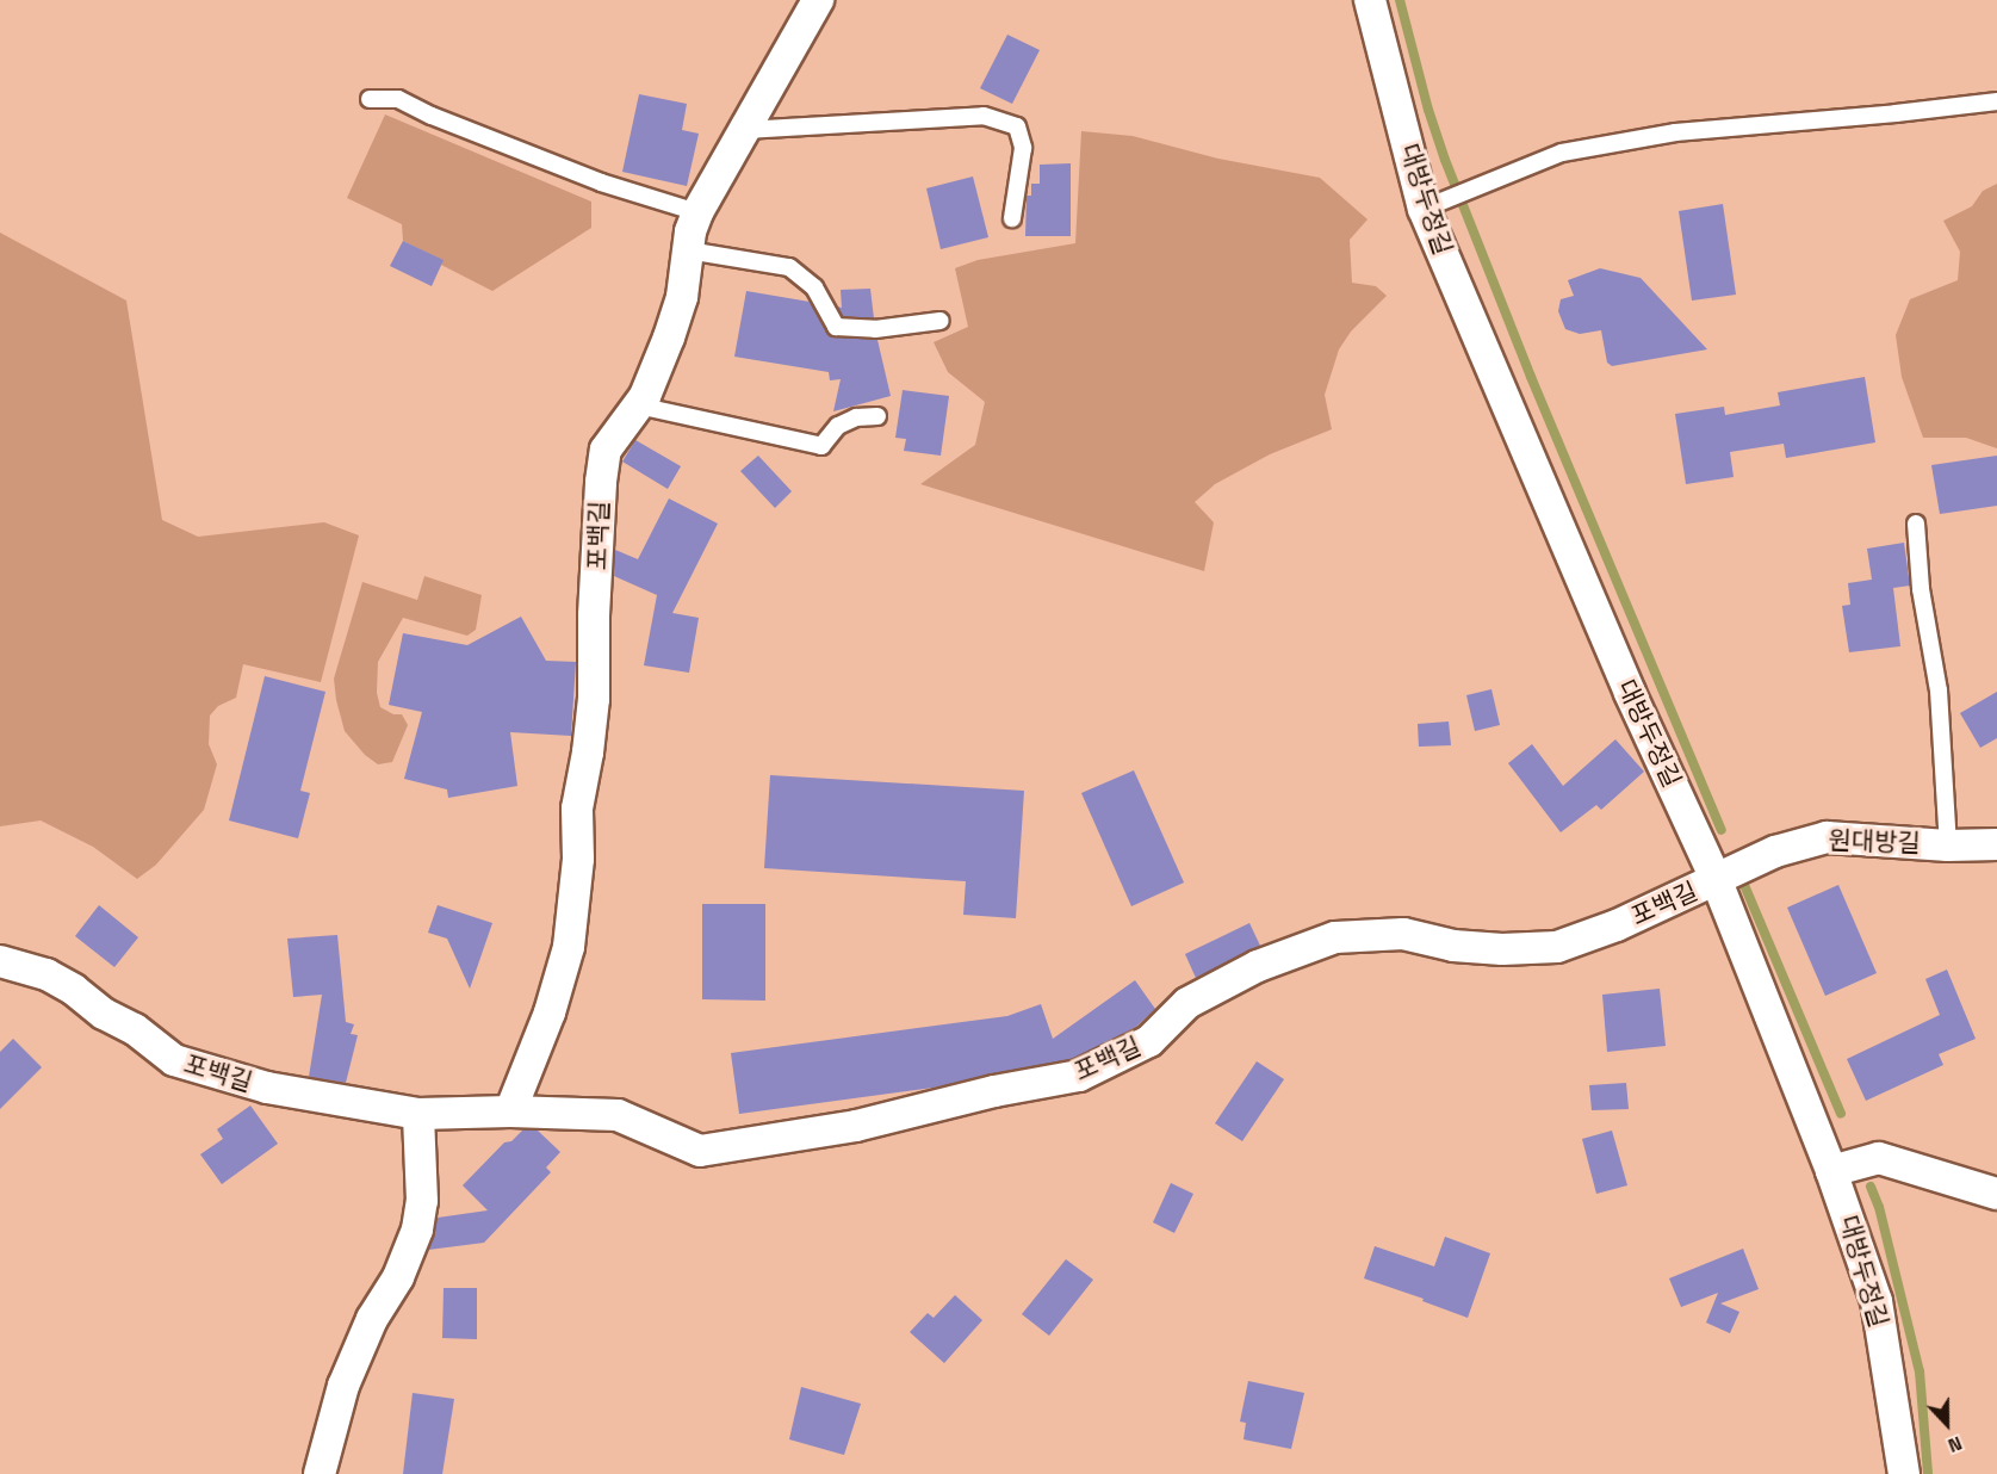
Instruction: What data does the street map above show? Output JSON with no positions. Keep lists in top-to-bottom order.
{
  "streets": {
    "street": ["대방두정길", "포백길", "원대방길"]
  },
  "crossings": [
    ["대방두정길", "포백길"],
    ["대방두정길", "원대방길"],
    ["포백길", "원대방길"]
  ],
  "north": "bottom"
}
